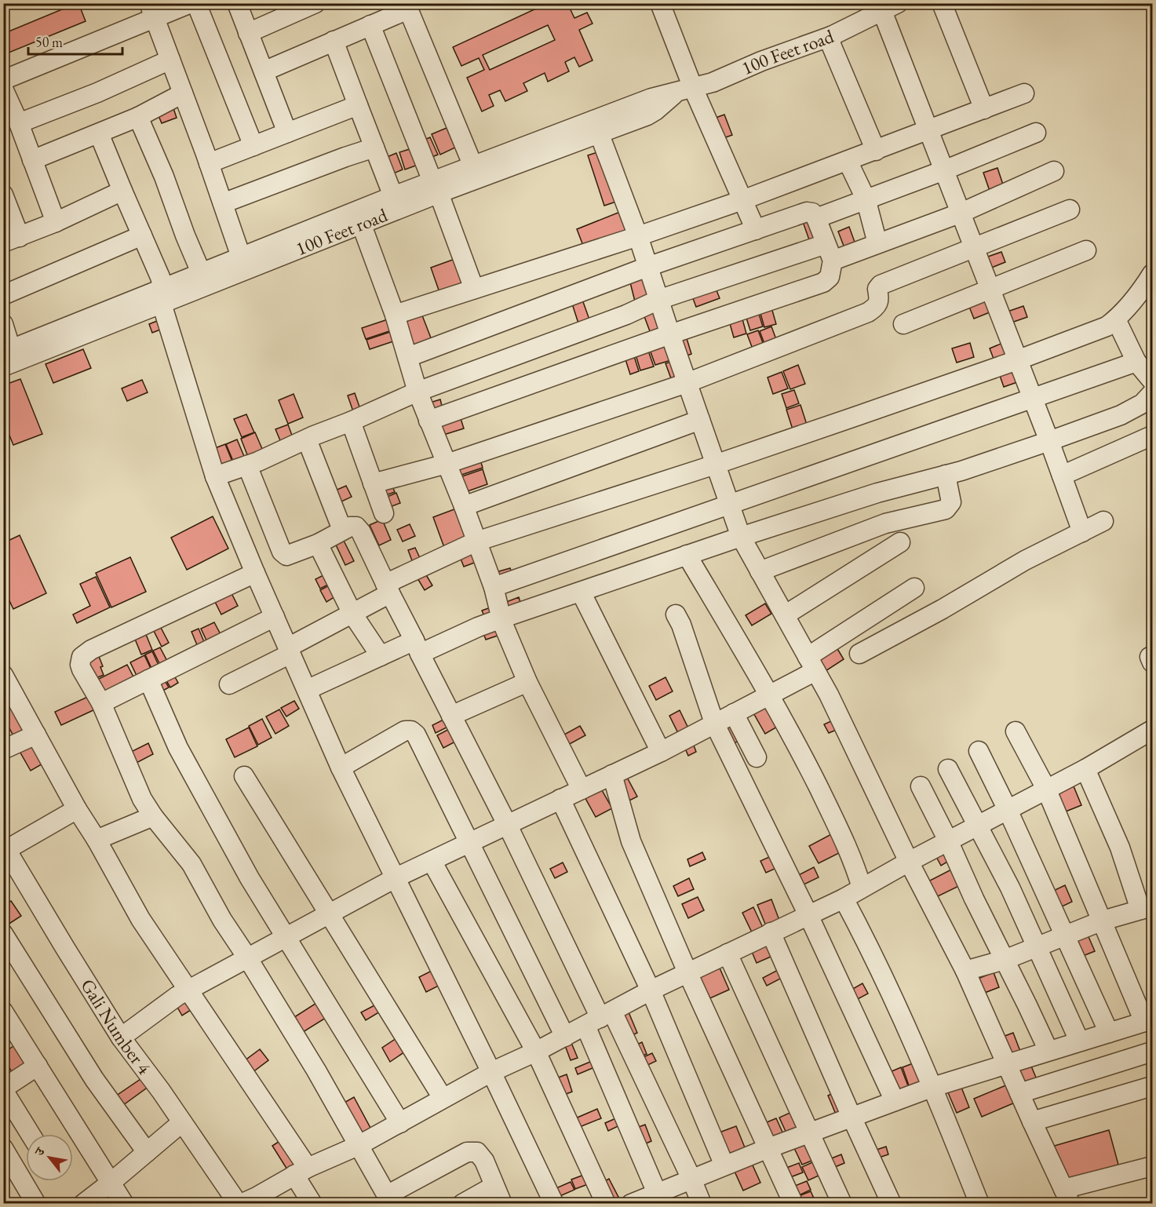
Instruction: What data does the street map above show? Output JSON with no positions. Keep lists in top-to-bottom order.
{
  "streets": {
    "street": ["100 Feet road", "Gali Number 4"]
  },
  "scale_bar": "50 m",
  "north": "top left"
}
